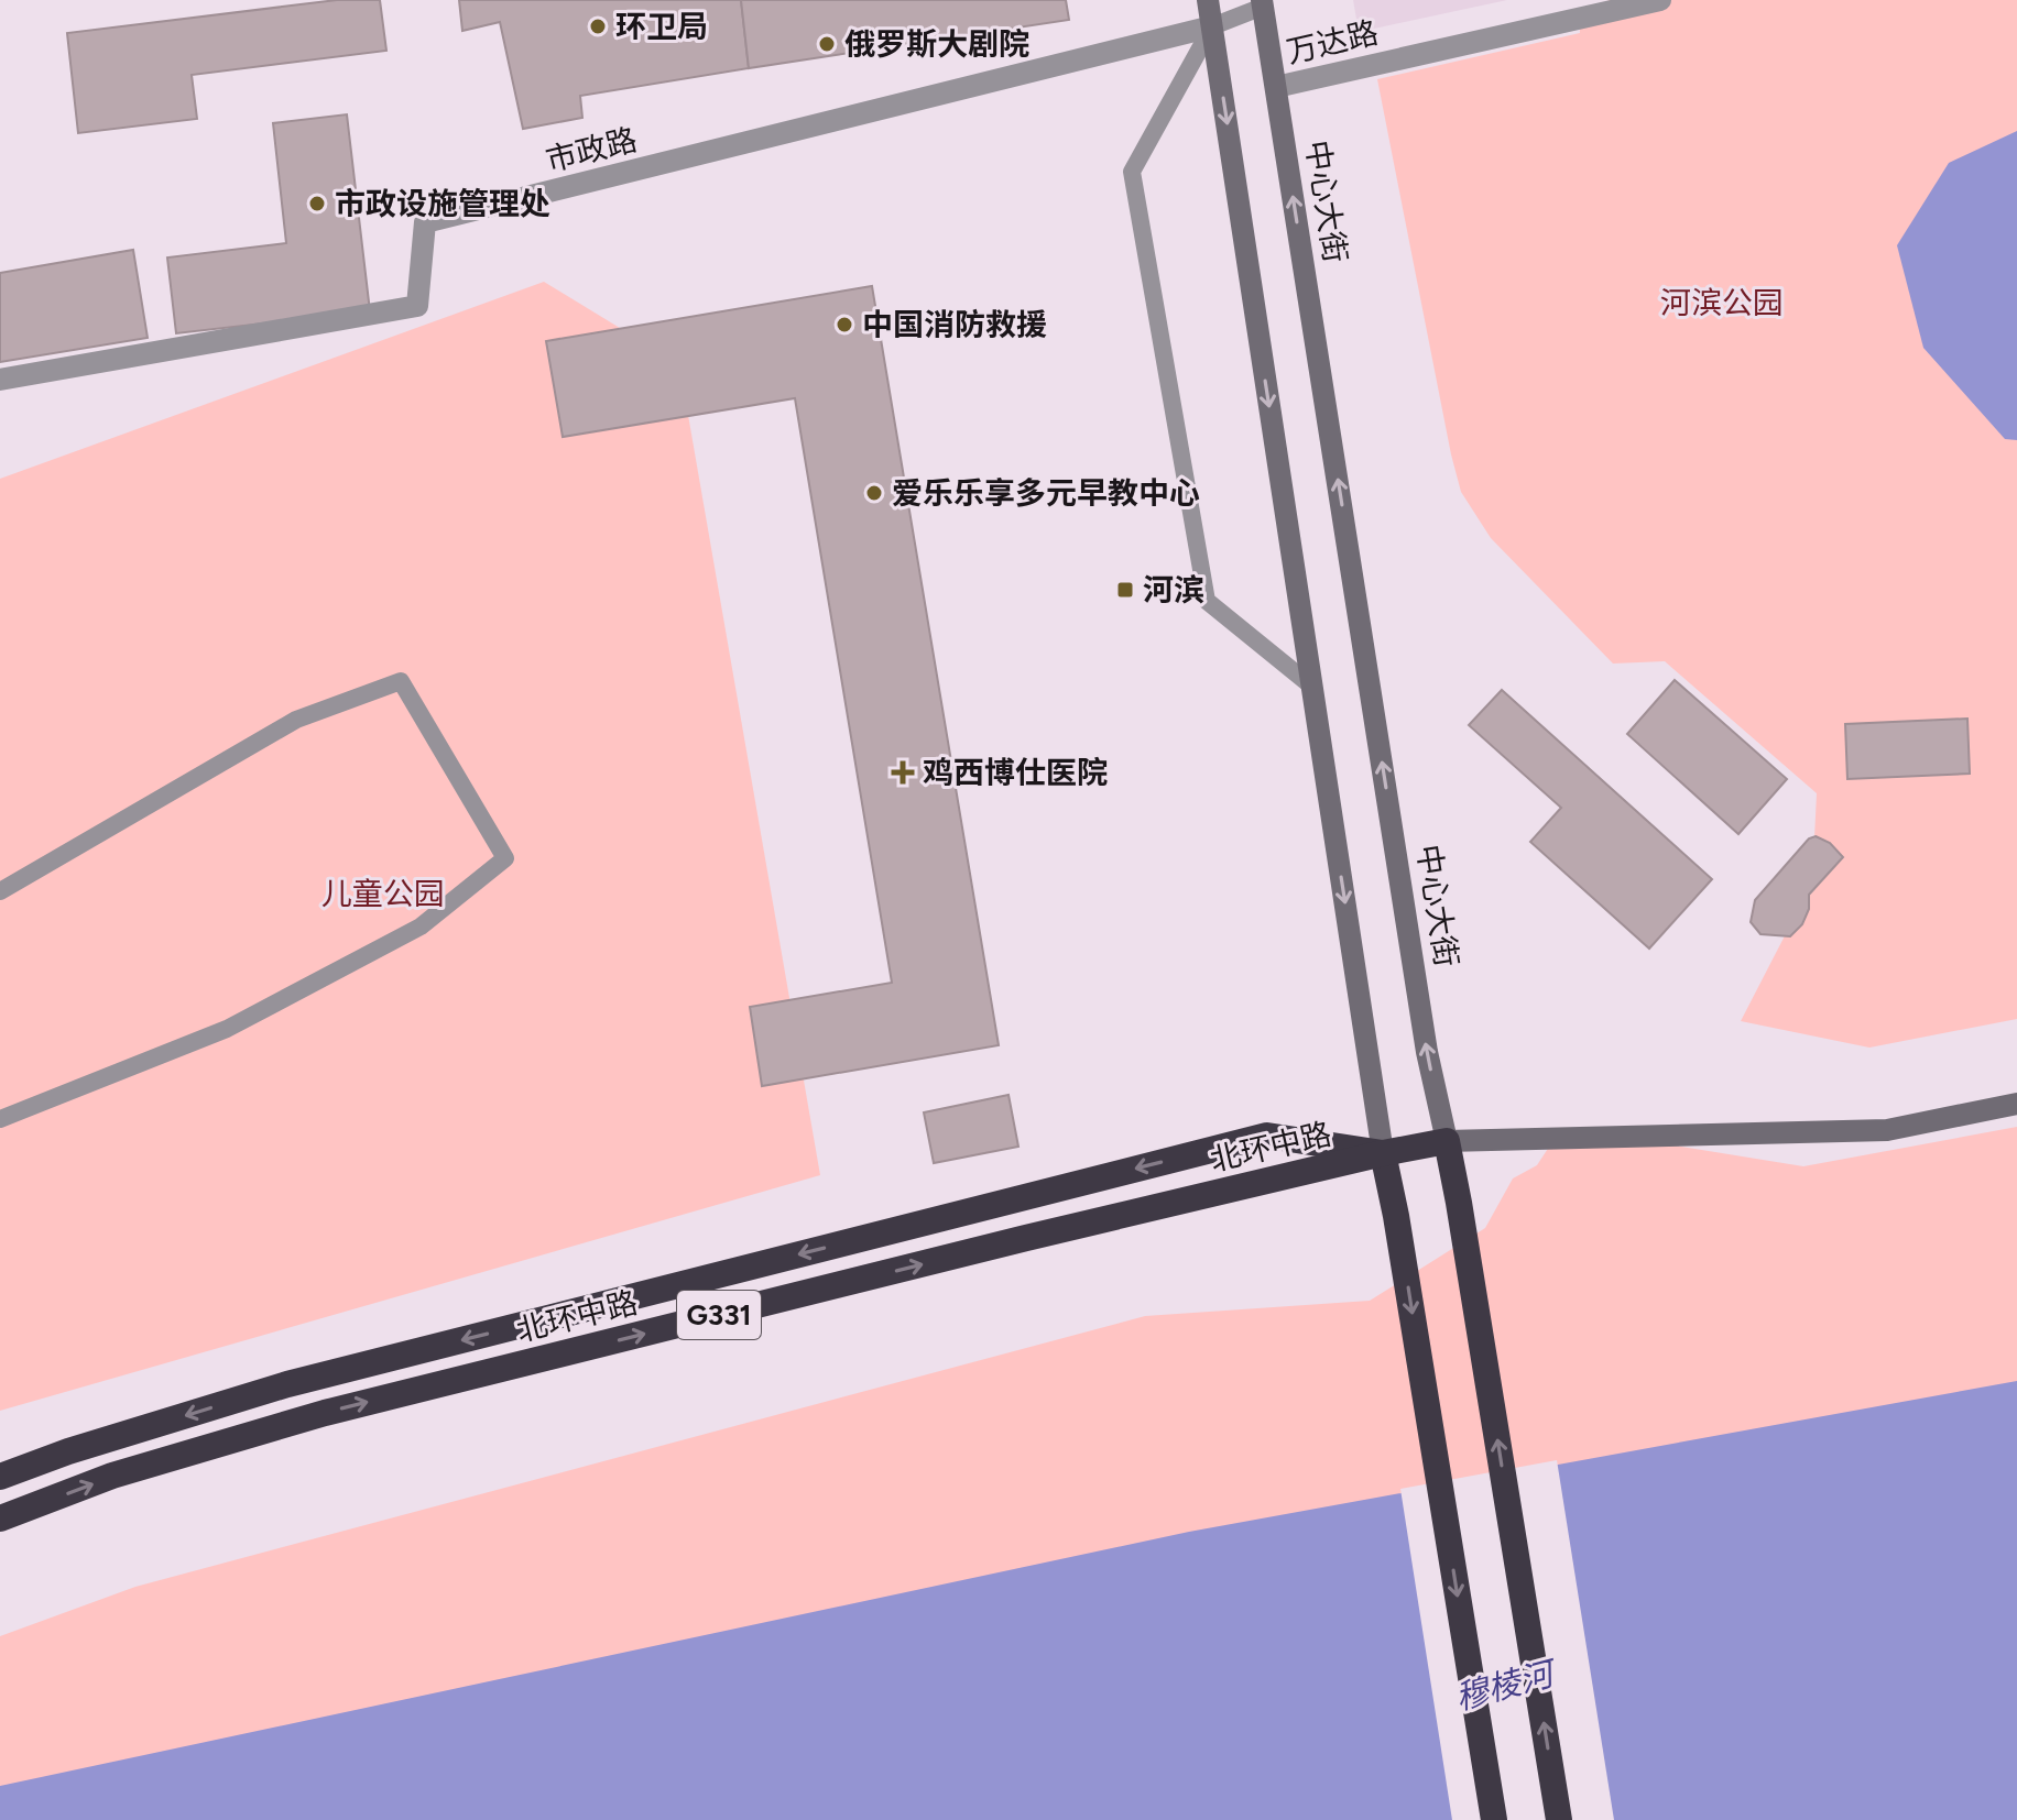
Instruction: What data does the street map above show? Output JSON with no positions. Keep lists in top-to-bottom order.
{
  "streets": {
    "highway": ["中心大街", "北环中路", "G331"],
    "street": ["万达路", "市政路"]
  },
  "crossings": [
    ["万达路", "中心大街"],
    ["中心大街", "北环中路"]
  ],
  "water": ["穆棱河"],
  "parks": ["河滨公园", "儿童公园"],
  "places": {
    "other": [
      "环卫局",
      "俄罗斯大剧院",
      "市政设施管理处",
      "中国消防救援",
      "爱乐乐享多元早教中心"
    ],
    "transit": ["河滨"],
    "health": ["鸡西博仕医院"]
  }
}
